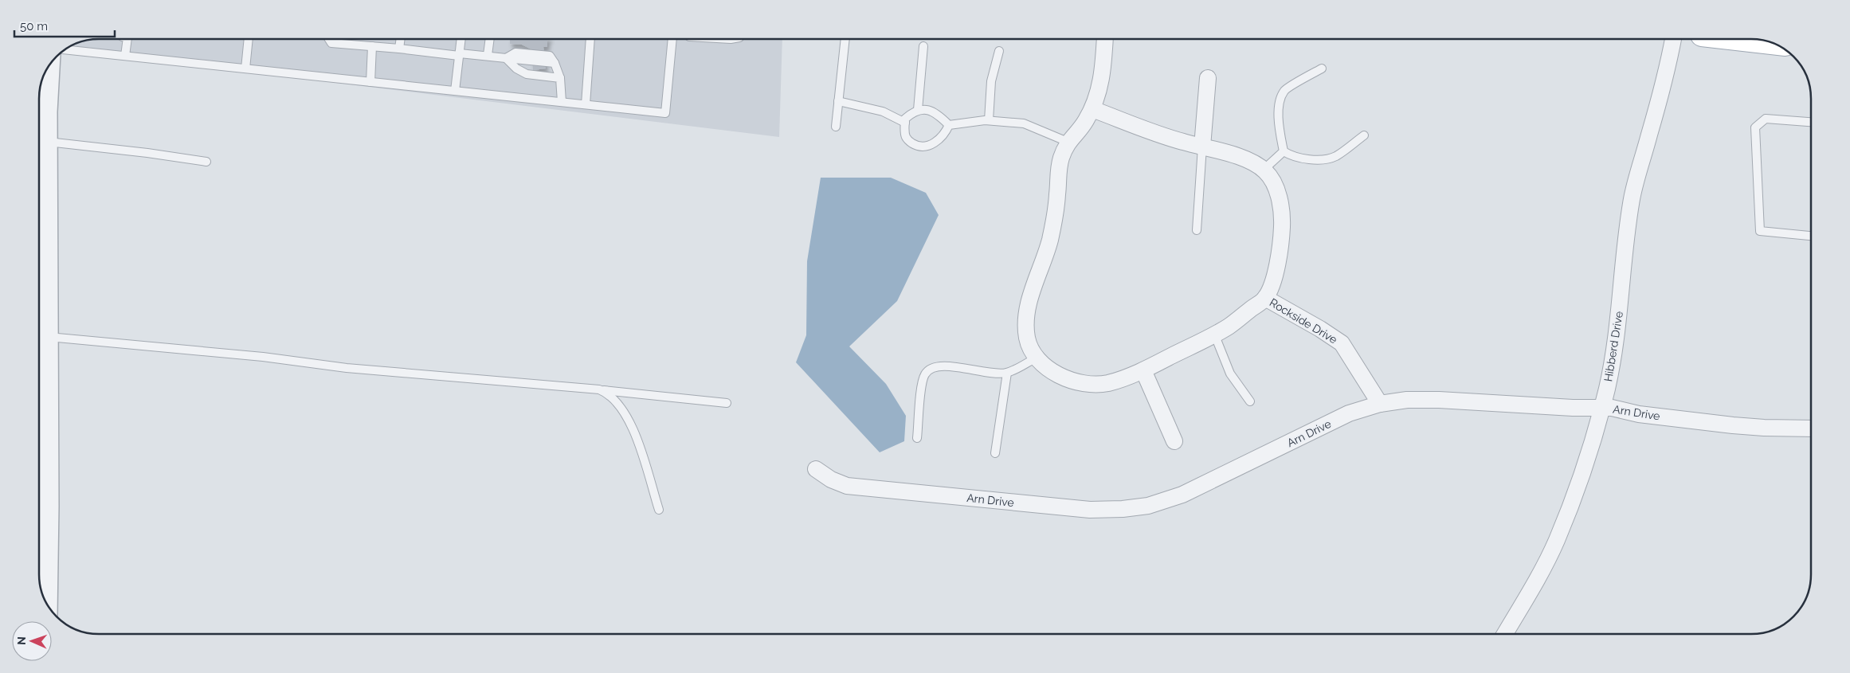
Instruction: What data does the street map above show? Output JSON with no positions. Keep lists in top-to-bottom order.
{
  "streets": {
    "street": ["Rockside Drive", "Hibberd Drive", "Arn Drive"]
  },
  "crossings": [
    ["Rockside Drive", "Arn Drive"],
    ["Hibberd Drive", "Arn Drive"]
  ],
  "scale_bar": "50 m",
  "north": "left"
}
